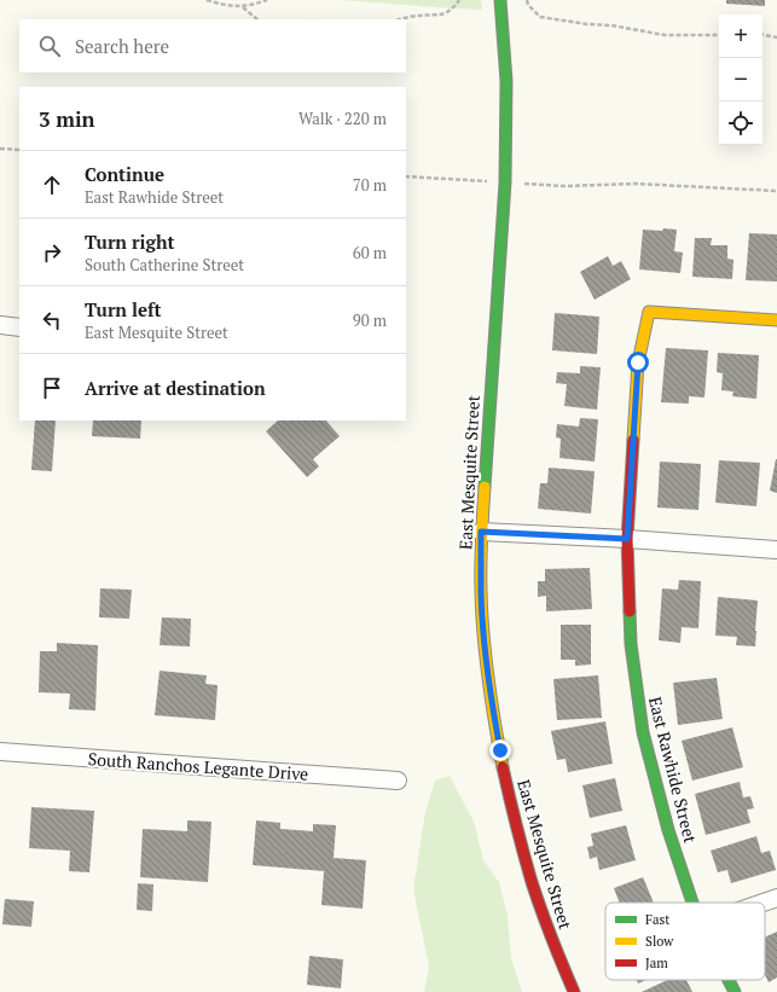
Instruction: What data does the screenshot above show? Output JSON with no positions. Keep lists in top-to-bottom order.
{
  "streets": {
    "street": ["East Mesquite Street", "South Ranchos Legante Drive", "East Rawhide Street"]
  },
  "legend": ["Fast", "Slow", "Jam"],
  "page": {
    "map_buttons": ["+", "−"],
    "search": "Search here",
    "heading": ["3 min", "Walk · 220 m"],
    "list": [
      ["Continue", "East Rawhide Street", "70 m"],
      ["Turn right", "South Catherine Street", "60 m"],
      ["Turn left", "East Mesquite Street", "90 m"],
      "Arrive at destination"
    ]
  }
}
